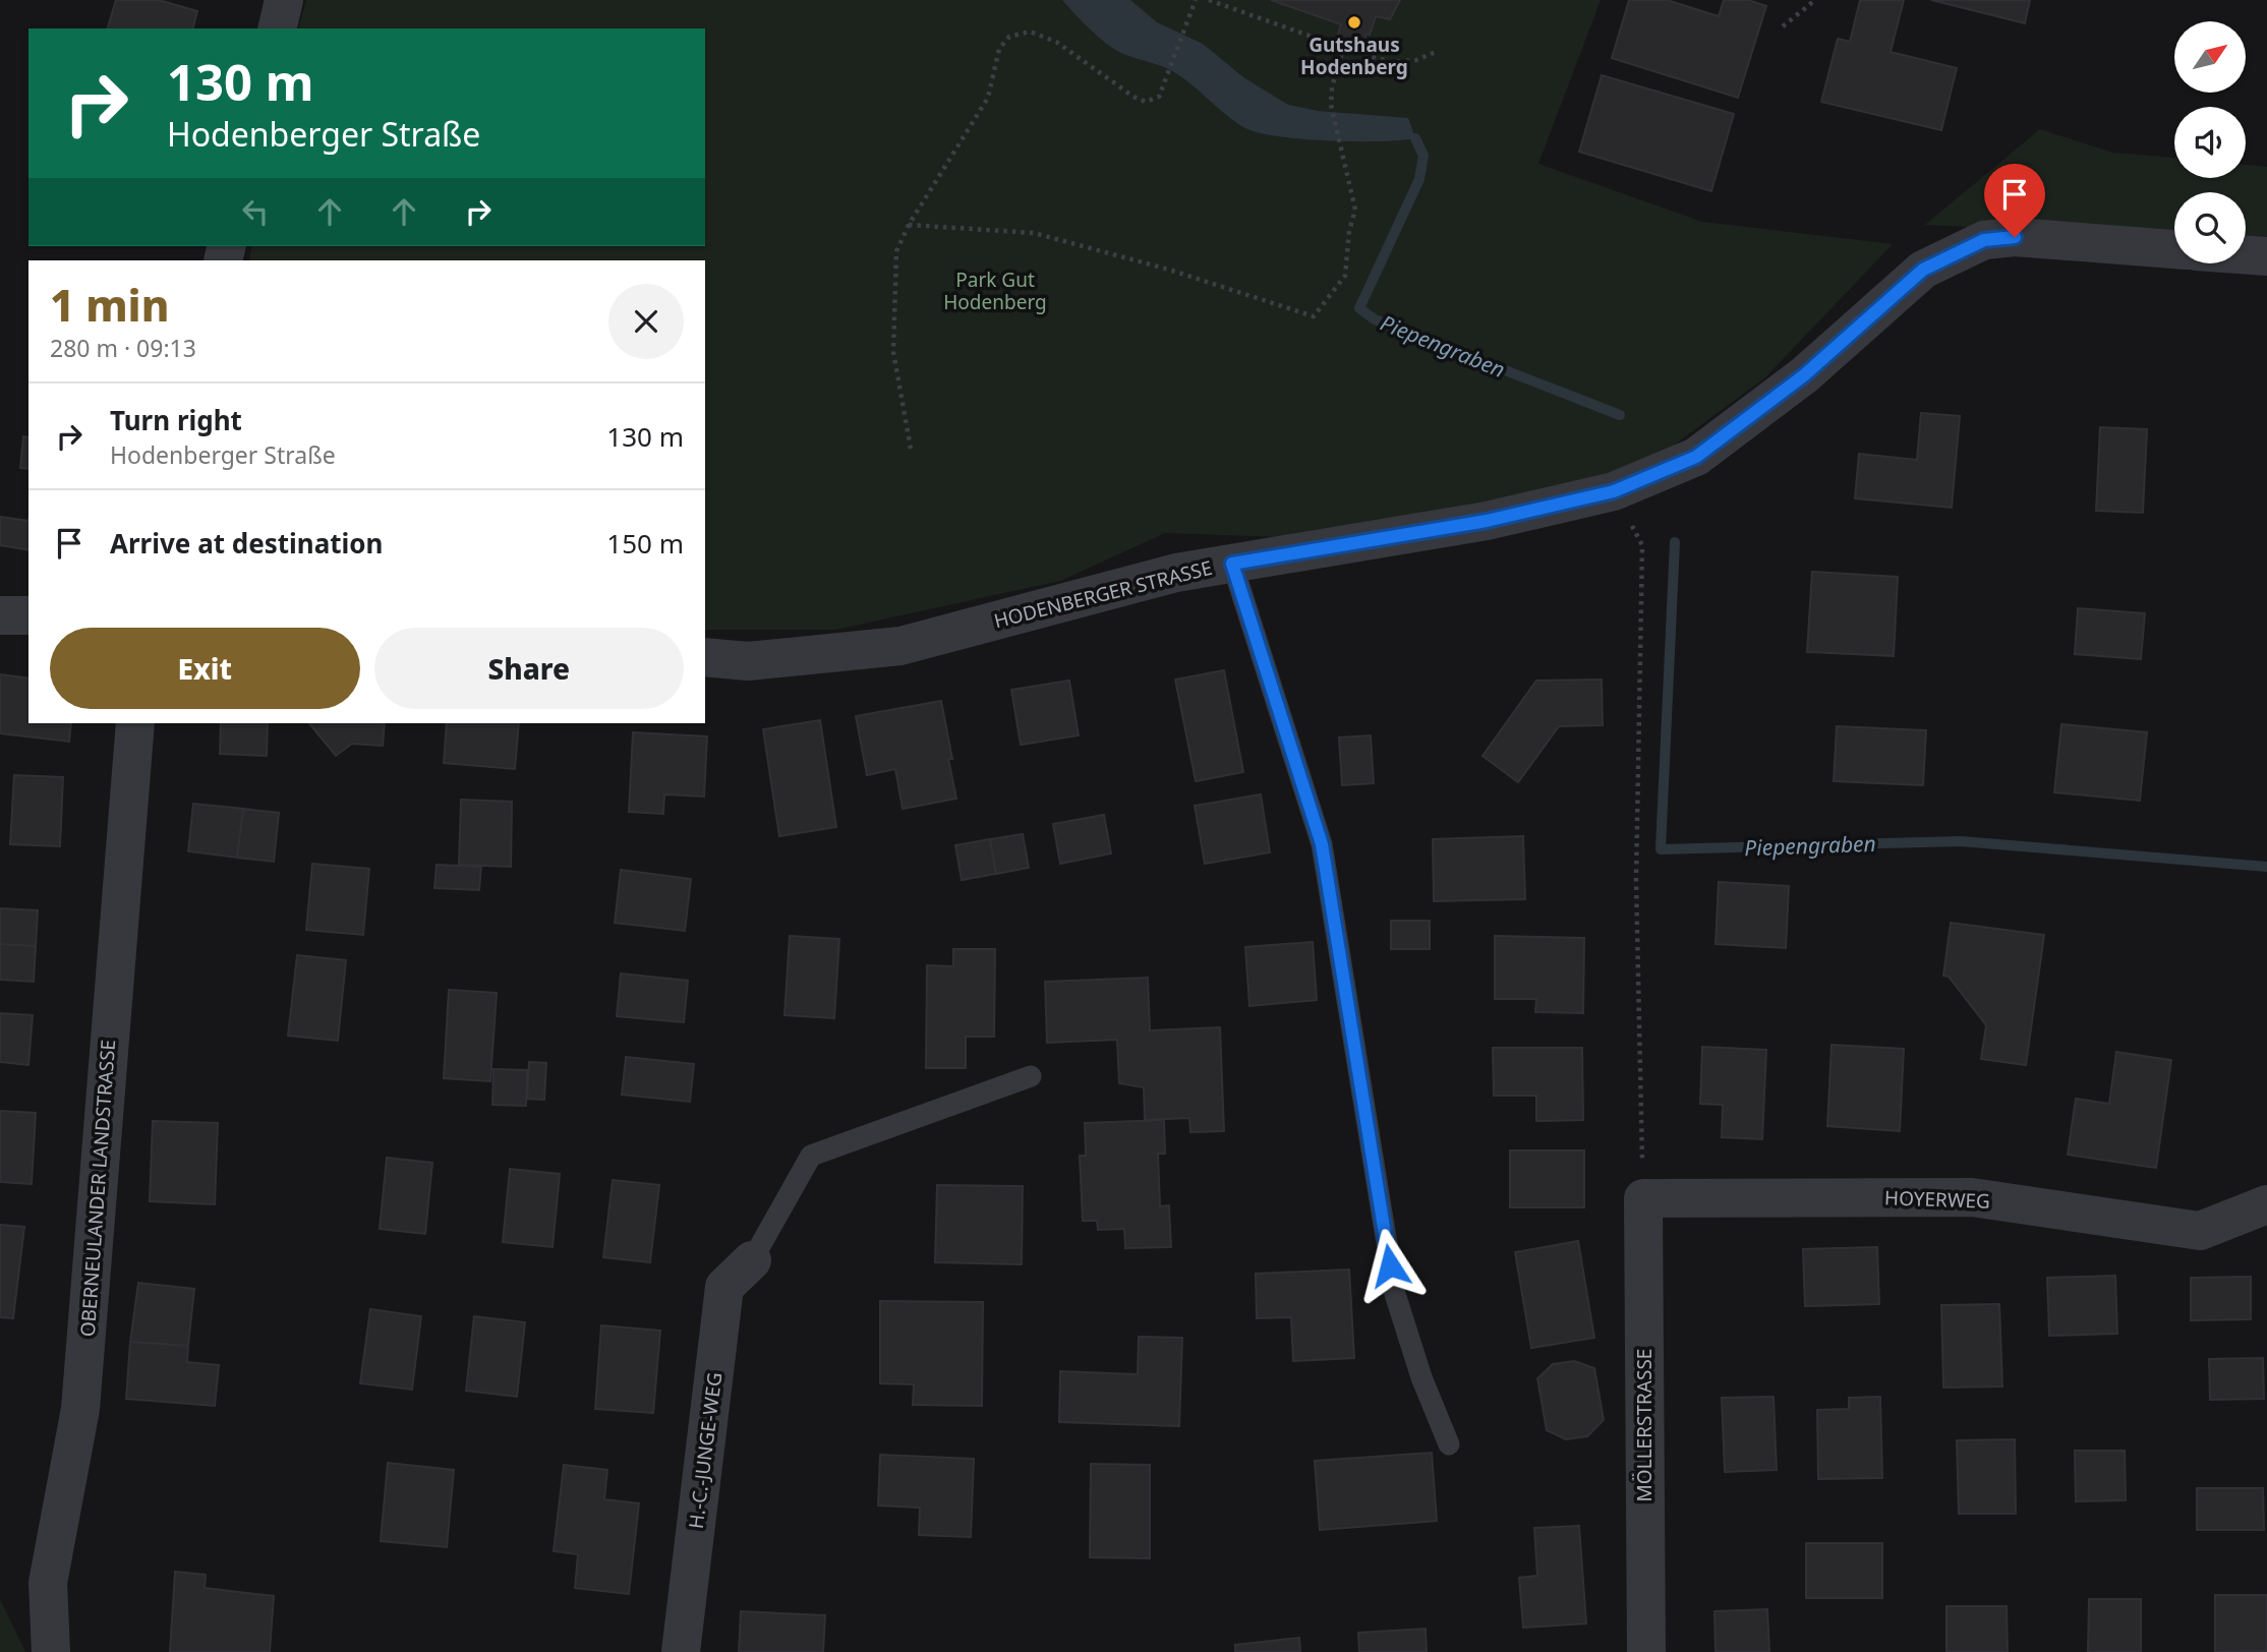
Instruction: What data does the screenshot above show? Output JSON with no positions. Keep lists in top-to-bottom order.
{
  "streets": {
    "street": [
      "HODENBERGER STRASSE",
      "OBERNEULANDER LANDSTRASSE",
      "HOYERWEG",
      "MÖLLERSTRASSE",
      "H.-C.-JUNGE-WEG"
    ]
  },
  "crossings": [
    ["HOYERWEG", "MÖLLERSTRASSE"]
  ],
  "water": ["Piepengraben"],
  "parks": ["Park Gut Hodenberg"],
  "places": ["Gutshaus Hodenberg"],
  "north": "top right",
  "page": {
    "turn": ["130 m", "Hodenberger Straße"],
    "heading": ["1 min", "280 m · 09:13"],
    "list": [
      {
        "name": "Turn right",
        "note": "Hodenberger Straße",
        "value": "130 m"
      },
      {
        "name": "Arrive at destination",
        "value": "150 m"
      }
    ],
    "buttons": ["Exit", "Share"]
  }
}
